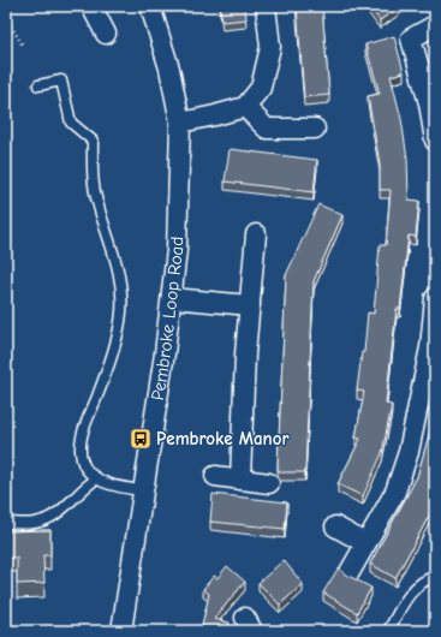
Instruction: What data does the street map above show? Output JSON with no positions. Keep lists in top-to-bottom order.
{
  "streets": {
    "street": ["Pembroke Loop Road"]
  },
  "places": {
    "bus stop": ["Pembroke Manor"]
  }
}
